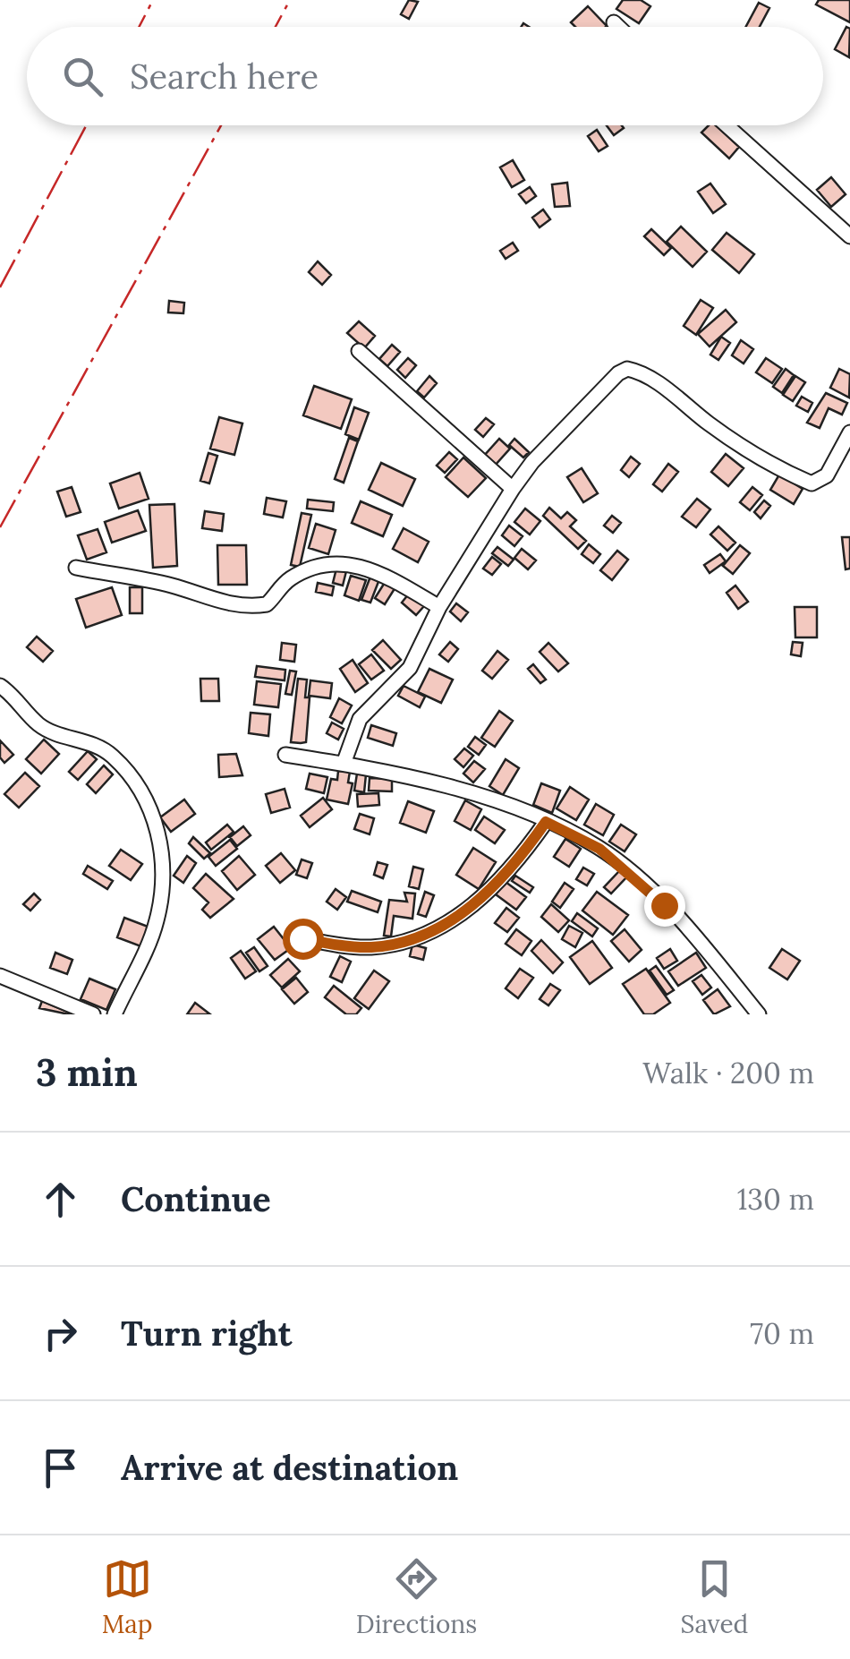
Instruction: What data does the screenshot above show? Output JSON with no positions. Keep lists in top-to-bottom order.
{
  "page": {
    "search": "Search here",
    "heading": ["3 min", "Walk · 200 m"],
    "list": [
      ["Continue", "130 m"],
      ["Turn right", "70 m"],
      "Arrive at destination"
    ],
    "nav": ["Map", "Directions", "Saved"]
  }
}
